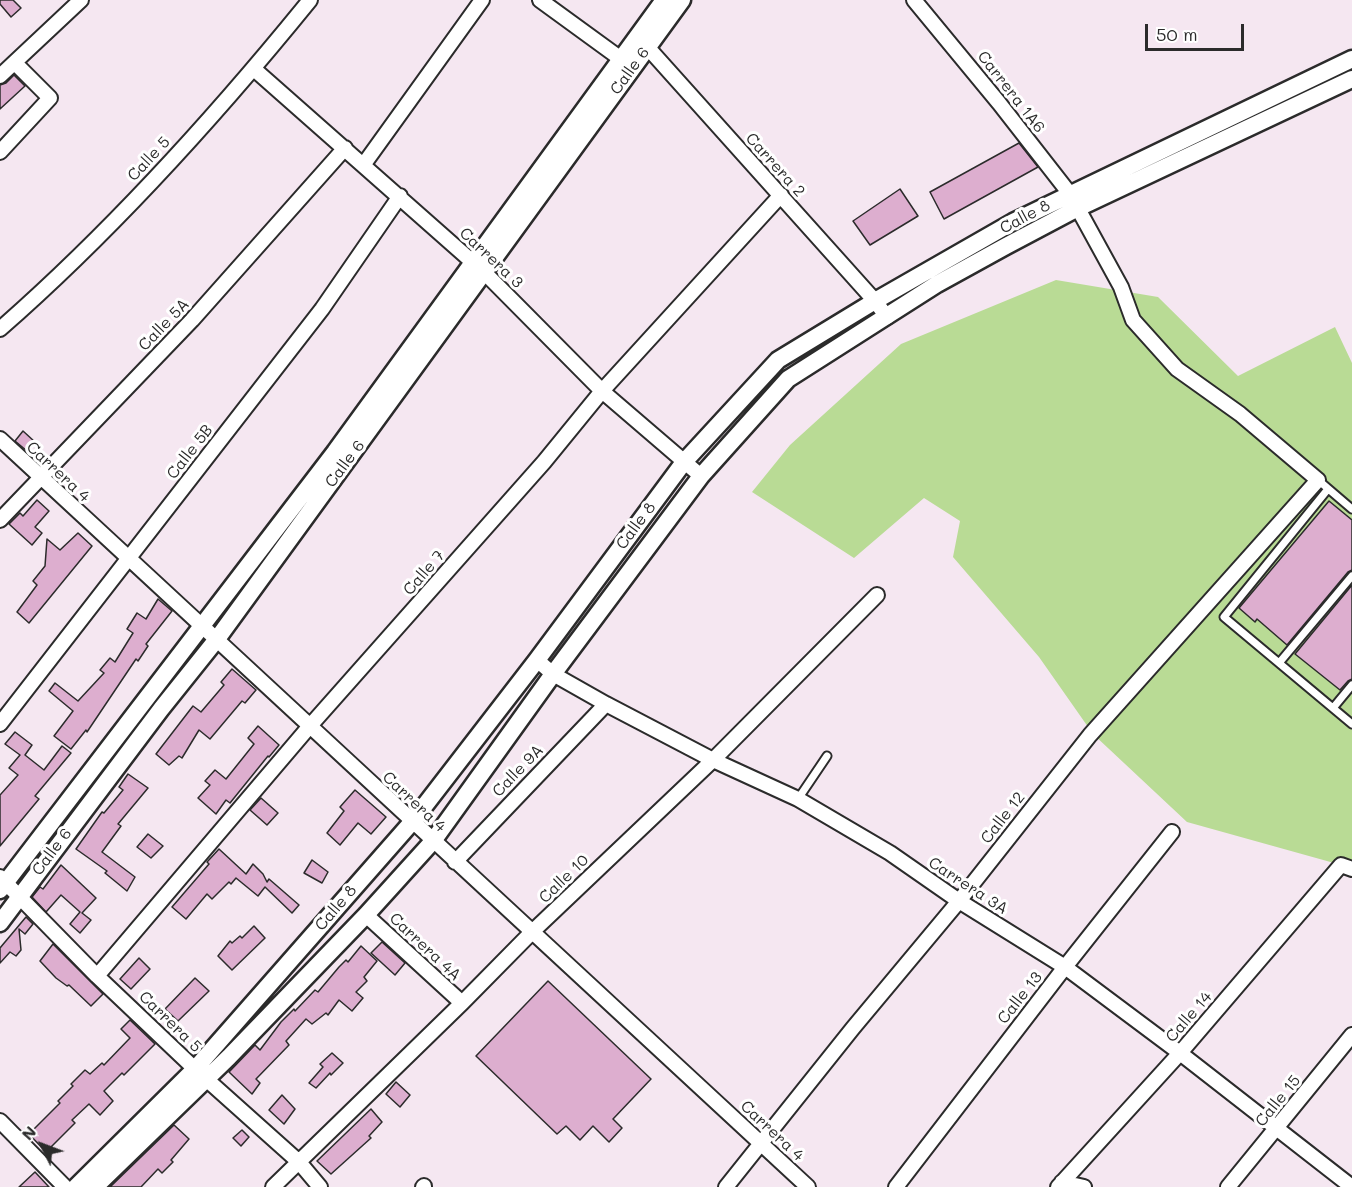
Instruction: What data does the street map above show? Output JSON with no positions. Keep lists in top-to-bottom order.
{
  "streets": {
    "street": [
      "Calle 6",
      "Carrera 1A6",
      "Calle 5",
      "Carrera 2",
      "Calle 8",
      "Carrera 3",
      "Calle 5A",
      "Calle 5B",
      "Carrera 4",
      "Calle 7",
      "Calle 9A",
      "Calle 12",
      "Calle 10",
      "Carrera 3A",
      "Carrera 4A",
      "Calle 13",
      "Calle 14",
      "Carrera 5",
      "Calle 15"
    ]
  },
  "crossings": [
    ["Calle 6", "Carrera 2"],
    ["Calle 6", "Carrera 3"],
    ["Calle 6", "Carrera 4"],
    ["Calle 6", "Carrera 5"],
    ["Carrera 1A6", "Calle 8"],
    ["Carrera 1A6", "Calle 12"],
    ["Calle 5", "Carrera 3"],
    ["Carrera 2", "Calle 8"],
    ["Carrera 2", "Calle 7"],
    ["Calle 8", "Carrera 3"],
    ["Calle 8", "Carrera 4"],
    ["Calle 8", "Carrera 3A"],
    ["Calle 8", "Carrera 4A"],
    ["Calle 8", "Carrera 5"],
    ["Carrera 3", "Calle 5A"],
    ["Carrera 3", "Calle 5B"],
    ["Carrera 3", "Calle 7"],
    ["Calle 5A", "Carrera 4"],
    ["Calle 5B", "Carrera 4"],
    ["Carrera 4", "Calle 7"],
    ["Carrera 4", "Calle 9A"],
    ["Carrera 4", "Calle 12"],
    ["Carrera 4", "Calle 10"],
    ["Calle 7", "Carrera 5"],
    ["Calle 9A", "Carrera 3A"],
    ["Calle 12", "Carrera 3A"],
    ["Calle 10", "Carrera 3A"],
    ["Calle 10", "Carrera 4A"],
    ["Calle 10", "Carrera 5"],
    ["Carrera 3A", "Calle 13"],
    ["Carrera 3A", "Calle 14"],
    ["Carrera 3A", "Calle 15"]
  ],
  "scale_bar": "50 m",
  "north": "top left"
}
